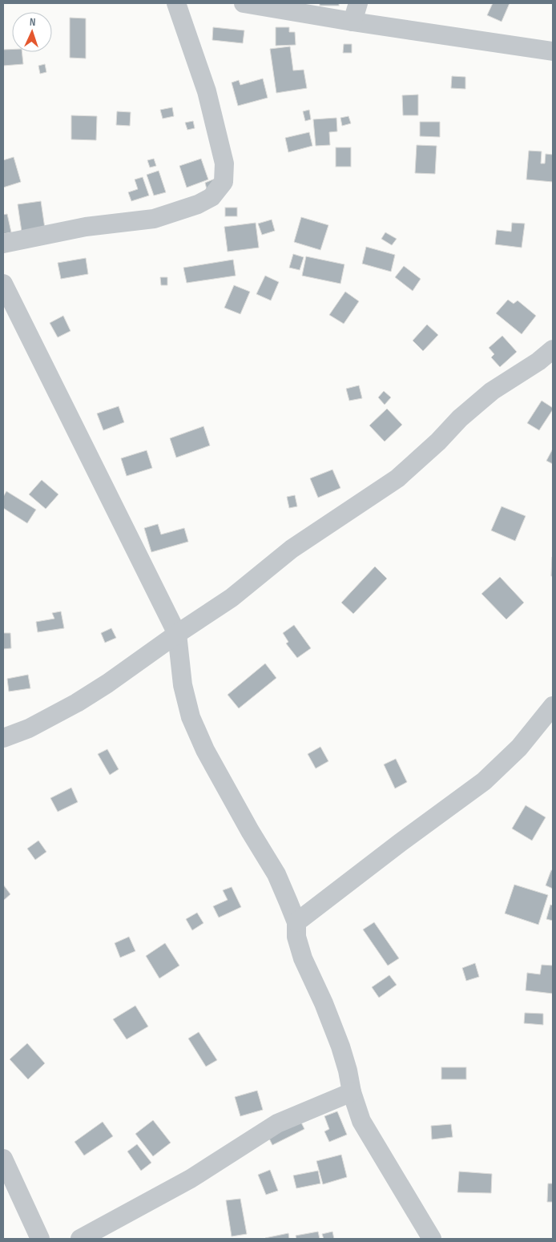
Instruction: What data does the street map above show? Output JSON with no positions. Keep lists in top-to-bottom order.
{
  "north": "top"
}
